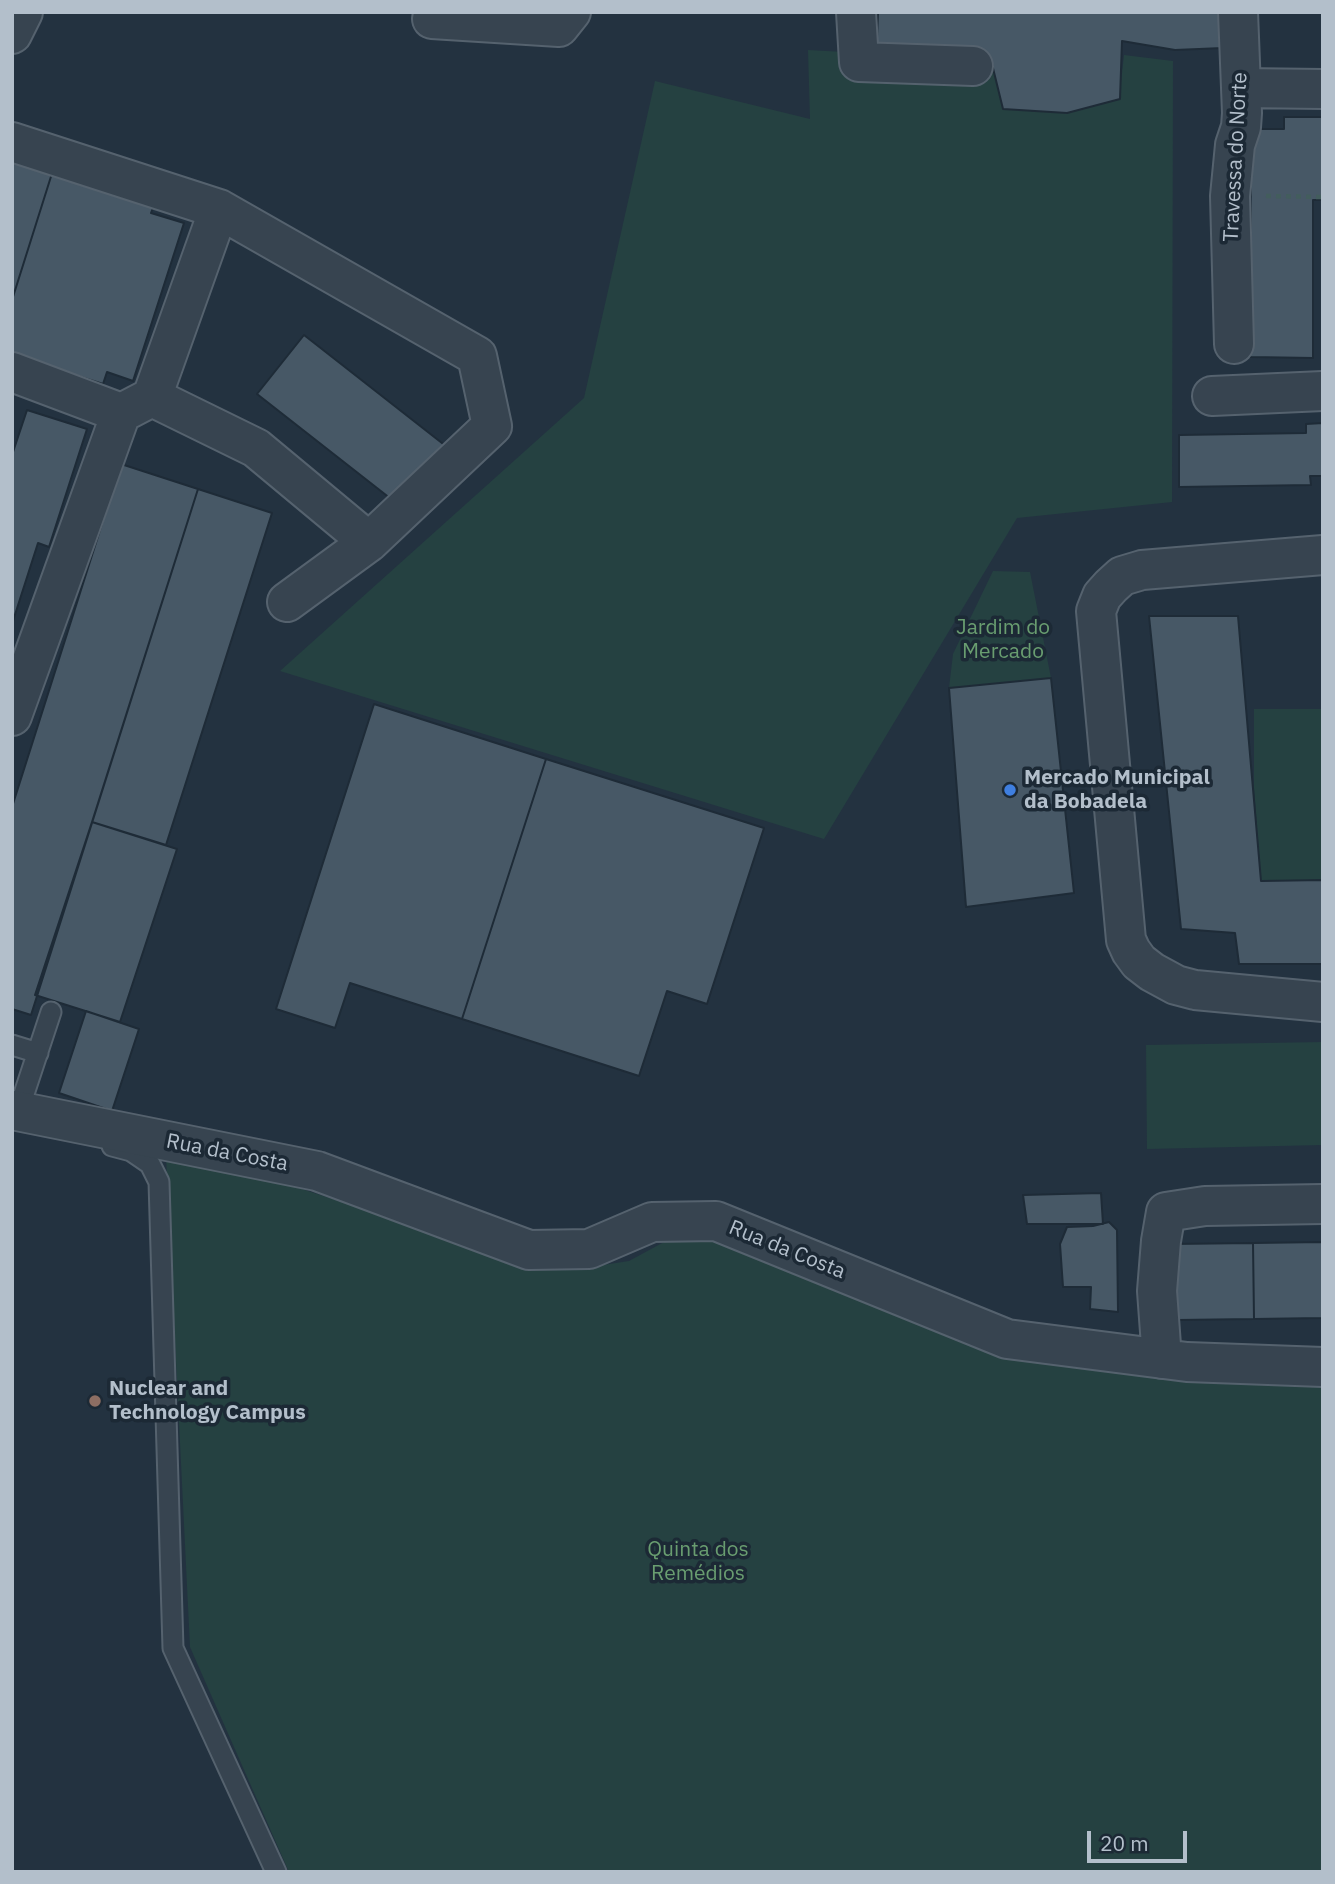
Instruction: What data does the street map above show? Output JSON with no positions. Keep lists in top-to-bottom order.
{
  "streets": {
    "street": ["Travessa do Norte", "Rua da Costa"]
  },
  "parks": ["Jardim do Mercado", "Quinta dos Remédios"],
  "places": ["Mercado Municipal da Bobadela", "Nuclear and Technology Campus"],
  "scale_bar": "20 m"
}
